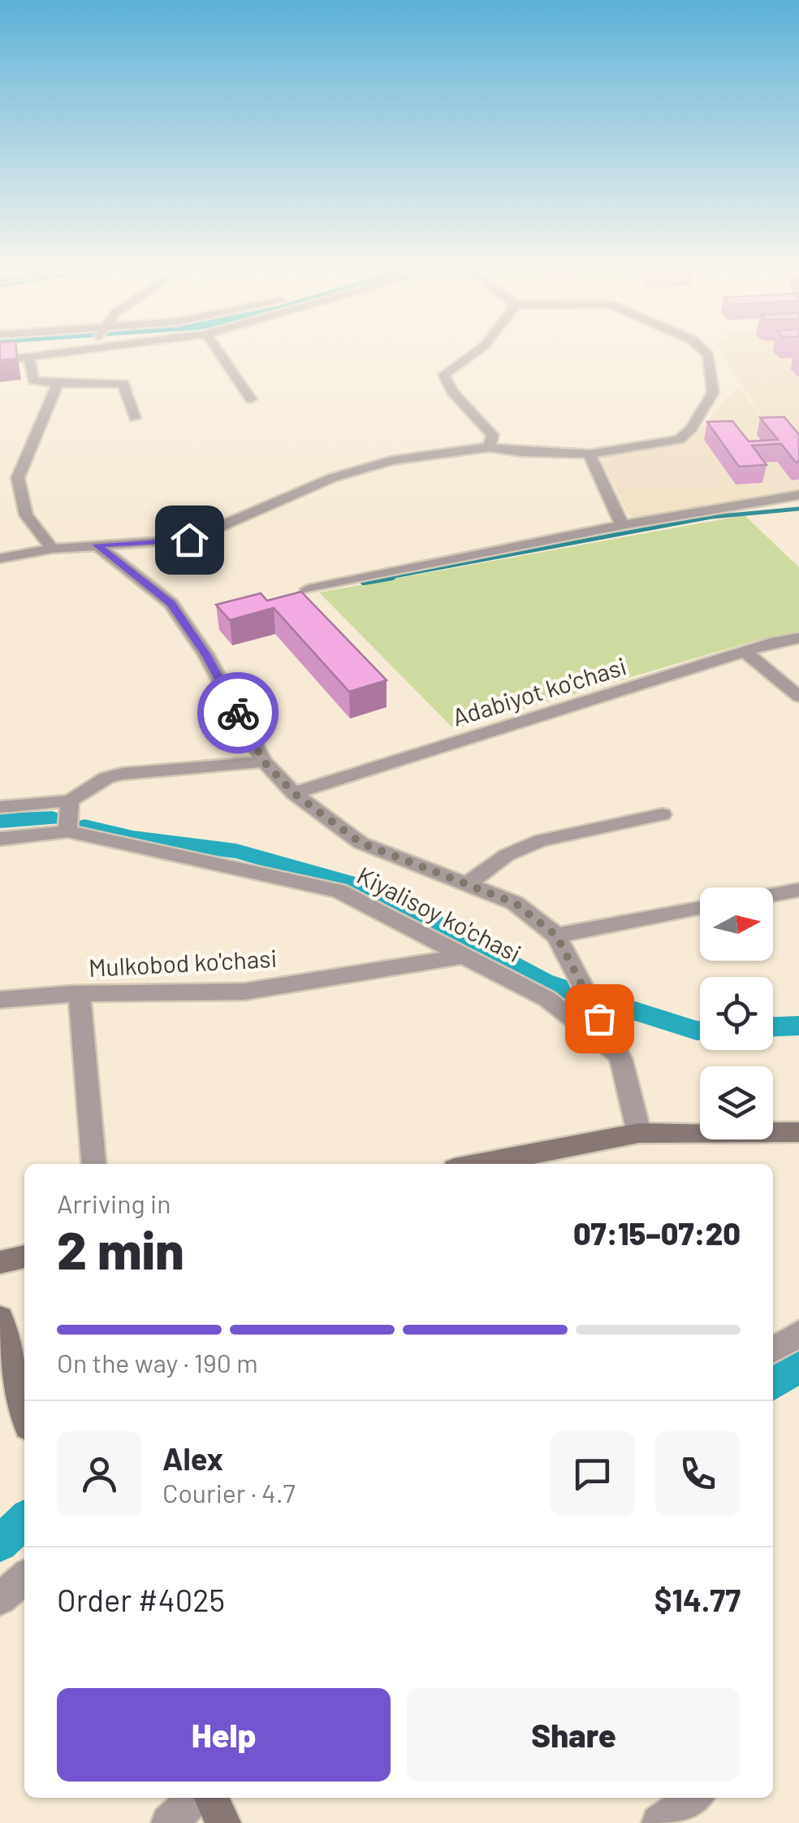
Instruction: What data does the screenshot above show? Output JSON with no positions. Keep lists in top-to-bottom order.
{
  "streets": {
    "street": ["Adabiyot ko'chasi", "Kiyalisoy ko'chasi", "Mulkobod ko'chasi"]
  },
  "crossings": [
    ["Kiyalisoy ko'chasi", "Mulkobod ko'chasi"]
  ],
  "north": "right",
  "page": {
    "heading": ["2 min", "Arriving in", "07:15–07:20"],
    "panel": [
      "Alex",
      "Courier · 4.7",
      "Order #4025",
      "$14.77"
    ],
    "bar": "On the way · 190 m",
    "buttons": ["Help", "Share"]
  }
}
